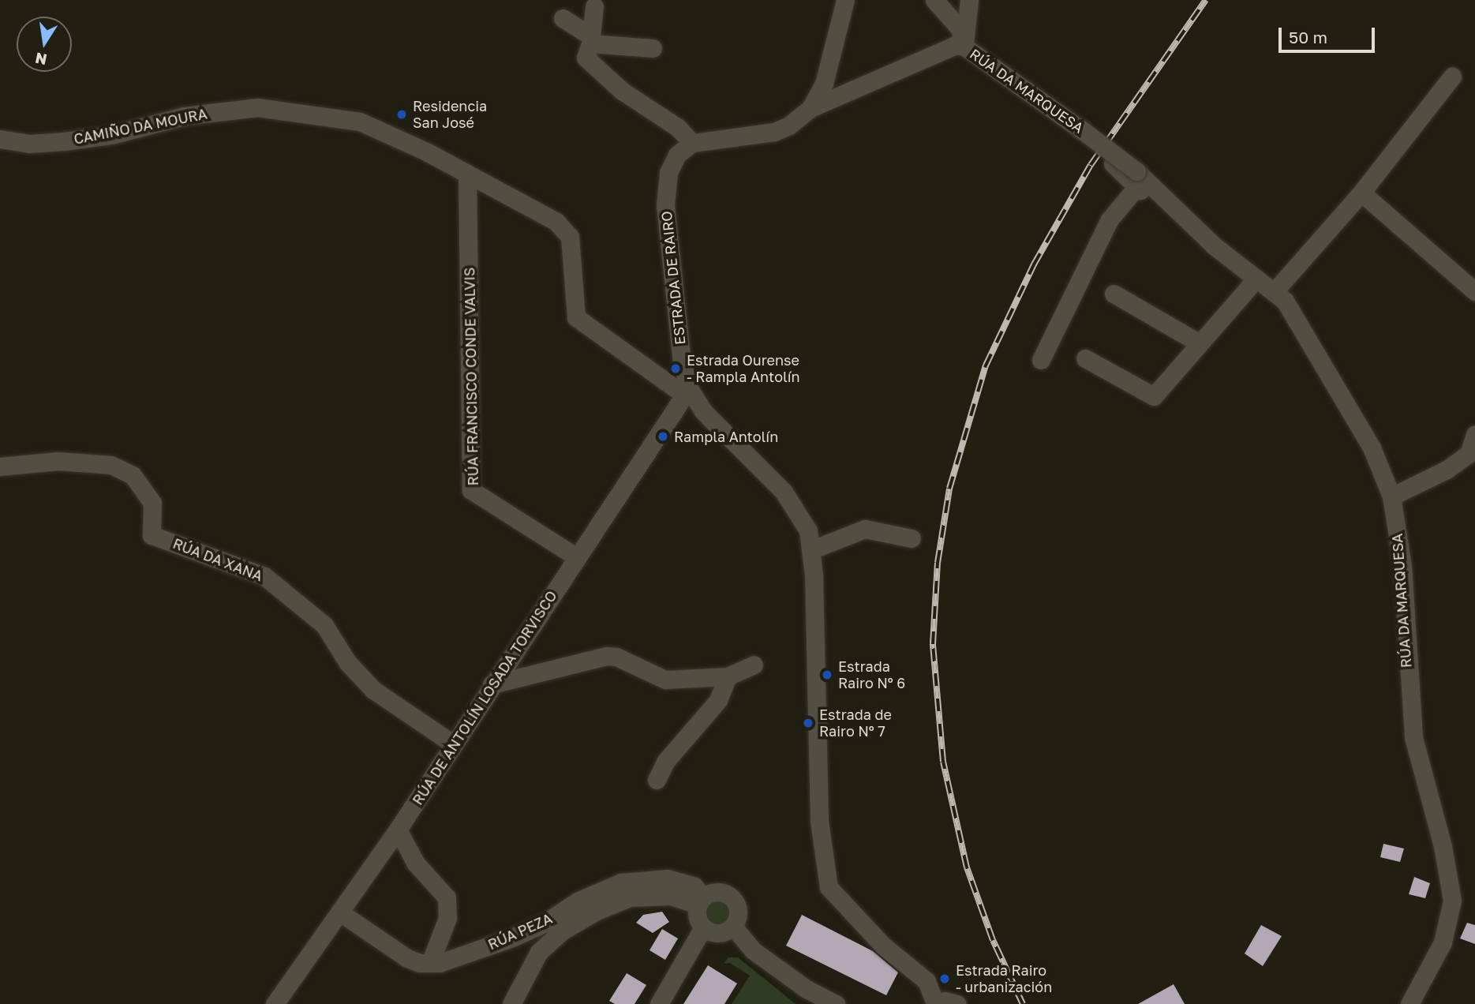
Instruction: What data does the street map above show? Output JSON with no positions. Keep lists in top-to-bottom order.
{
  "streets": {
    "street": [
      "RÚA DA MARQUESA",
      "CAMIÑO DA MOURA",
      "ESTRADA DE RAIRO",
      "RÚA FRANCISCO CONDE VALVIS",
      "RÚA DA XANA",
      "RÚA DE ANTOLÍN LOSADA TORVISCO",
      "RÚA PEZA"
    ]
  },
  "crossings": [
    ["CAMIÑO DA MOURA", "ESTRADA DE RAIRO"],
    ["CAMIÑO DA MOURA", "RÚA FRANCISCO CONDE VALVIS"],
    ["CAMIÑO DA MOURA", "RÚA DE ANTOLÍN LOSADA TORVISCO"],
    ["ESTRADA DE RAIRO", "RÚA DE ANTOLÍN LOSADA TORVISCO"],
    ["RÚA FRANCISCO CONDE VALVIS", "RÚA DE ANTOLÍN LOSADA TORVISCO"],
    ["RÚA DA XANA", "RÚA DE ANTOLÍN LOSADA TORVISCO"]
  ],
  "places": [
    "Residencia San José",
    "Estrada Ourense - Rampla Antolín",
    "Rampla Antolín",
    "Estrada Rairo Nº 6",
    "Estrada de Rairo Nº 7",
    "Estrada Rairo - urbanización"
  ],
  "scale_bar": "50 m",
  "north": "bottom"
}
